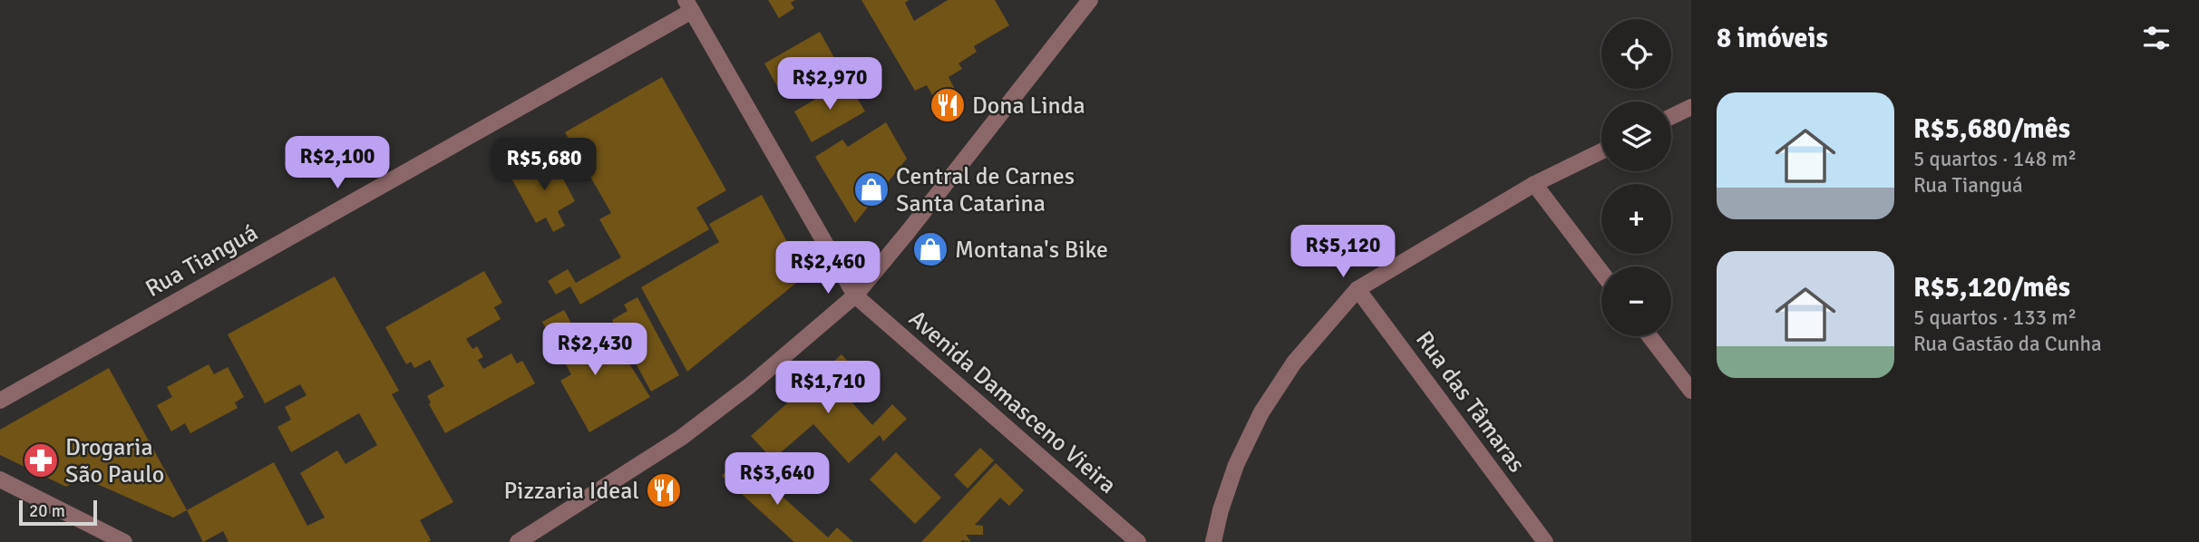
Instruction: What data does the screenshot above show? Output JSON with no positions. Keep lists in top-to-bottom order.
{
  "streets": {
    "street": ["Rua Tianguá", "Avenida Damasceno Vieira", "Rua das Tâmaras"]
  },
  "crossings": [
    ["Rua Tianguá", "Avenida Damasceno Vieira"]
  ],
  "places": {
    "restaurant": ["Dona Linda", "Pizzaria Ideal"],
    "shop": ["Central de Carnes Santa Catarina", "Montana's Bike"],
    "pharmacy": ["Drogaria São Paulo"]
  },
  "scale_bar": "20 m",
  "page": {
    "heading": "8 imóveis",
    "map_buttons": ["+", "−"],
    "price": [
      "R$2,970",
      "R$2,100",
      "R$5,680",
      "R$5,120",
      "R$2,460",
      "R$2,430",
      "R$1,710",
      "R$3,640"
    ],
    "list": [
      {
        "name": "R$5,680/mês",
        "note": "5 quartos · 148 m² · Rua Tianguá"
      },
      {
        "name": "R$5,120/mês",
        "note": "5 quartos · 133 m² · Rua Gastão da Cunha"
      }
    ],
    "scale": "20 m"
  }
}
